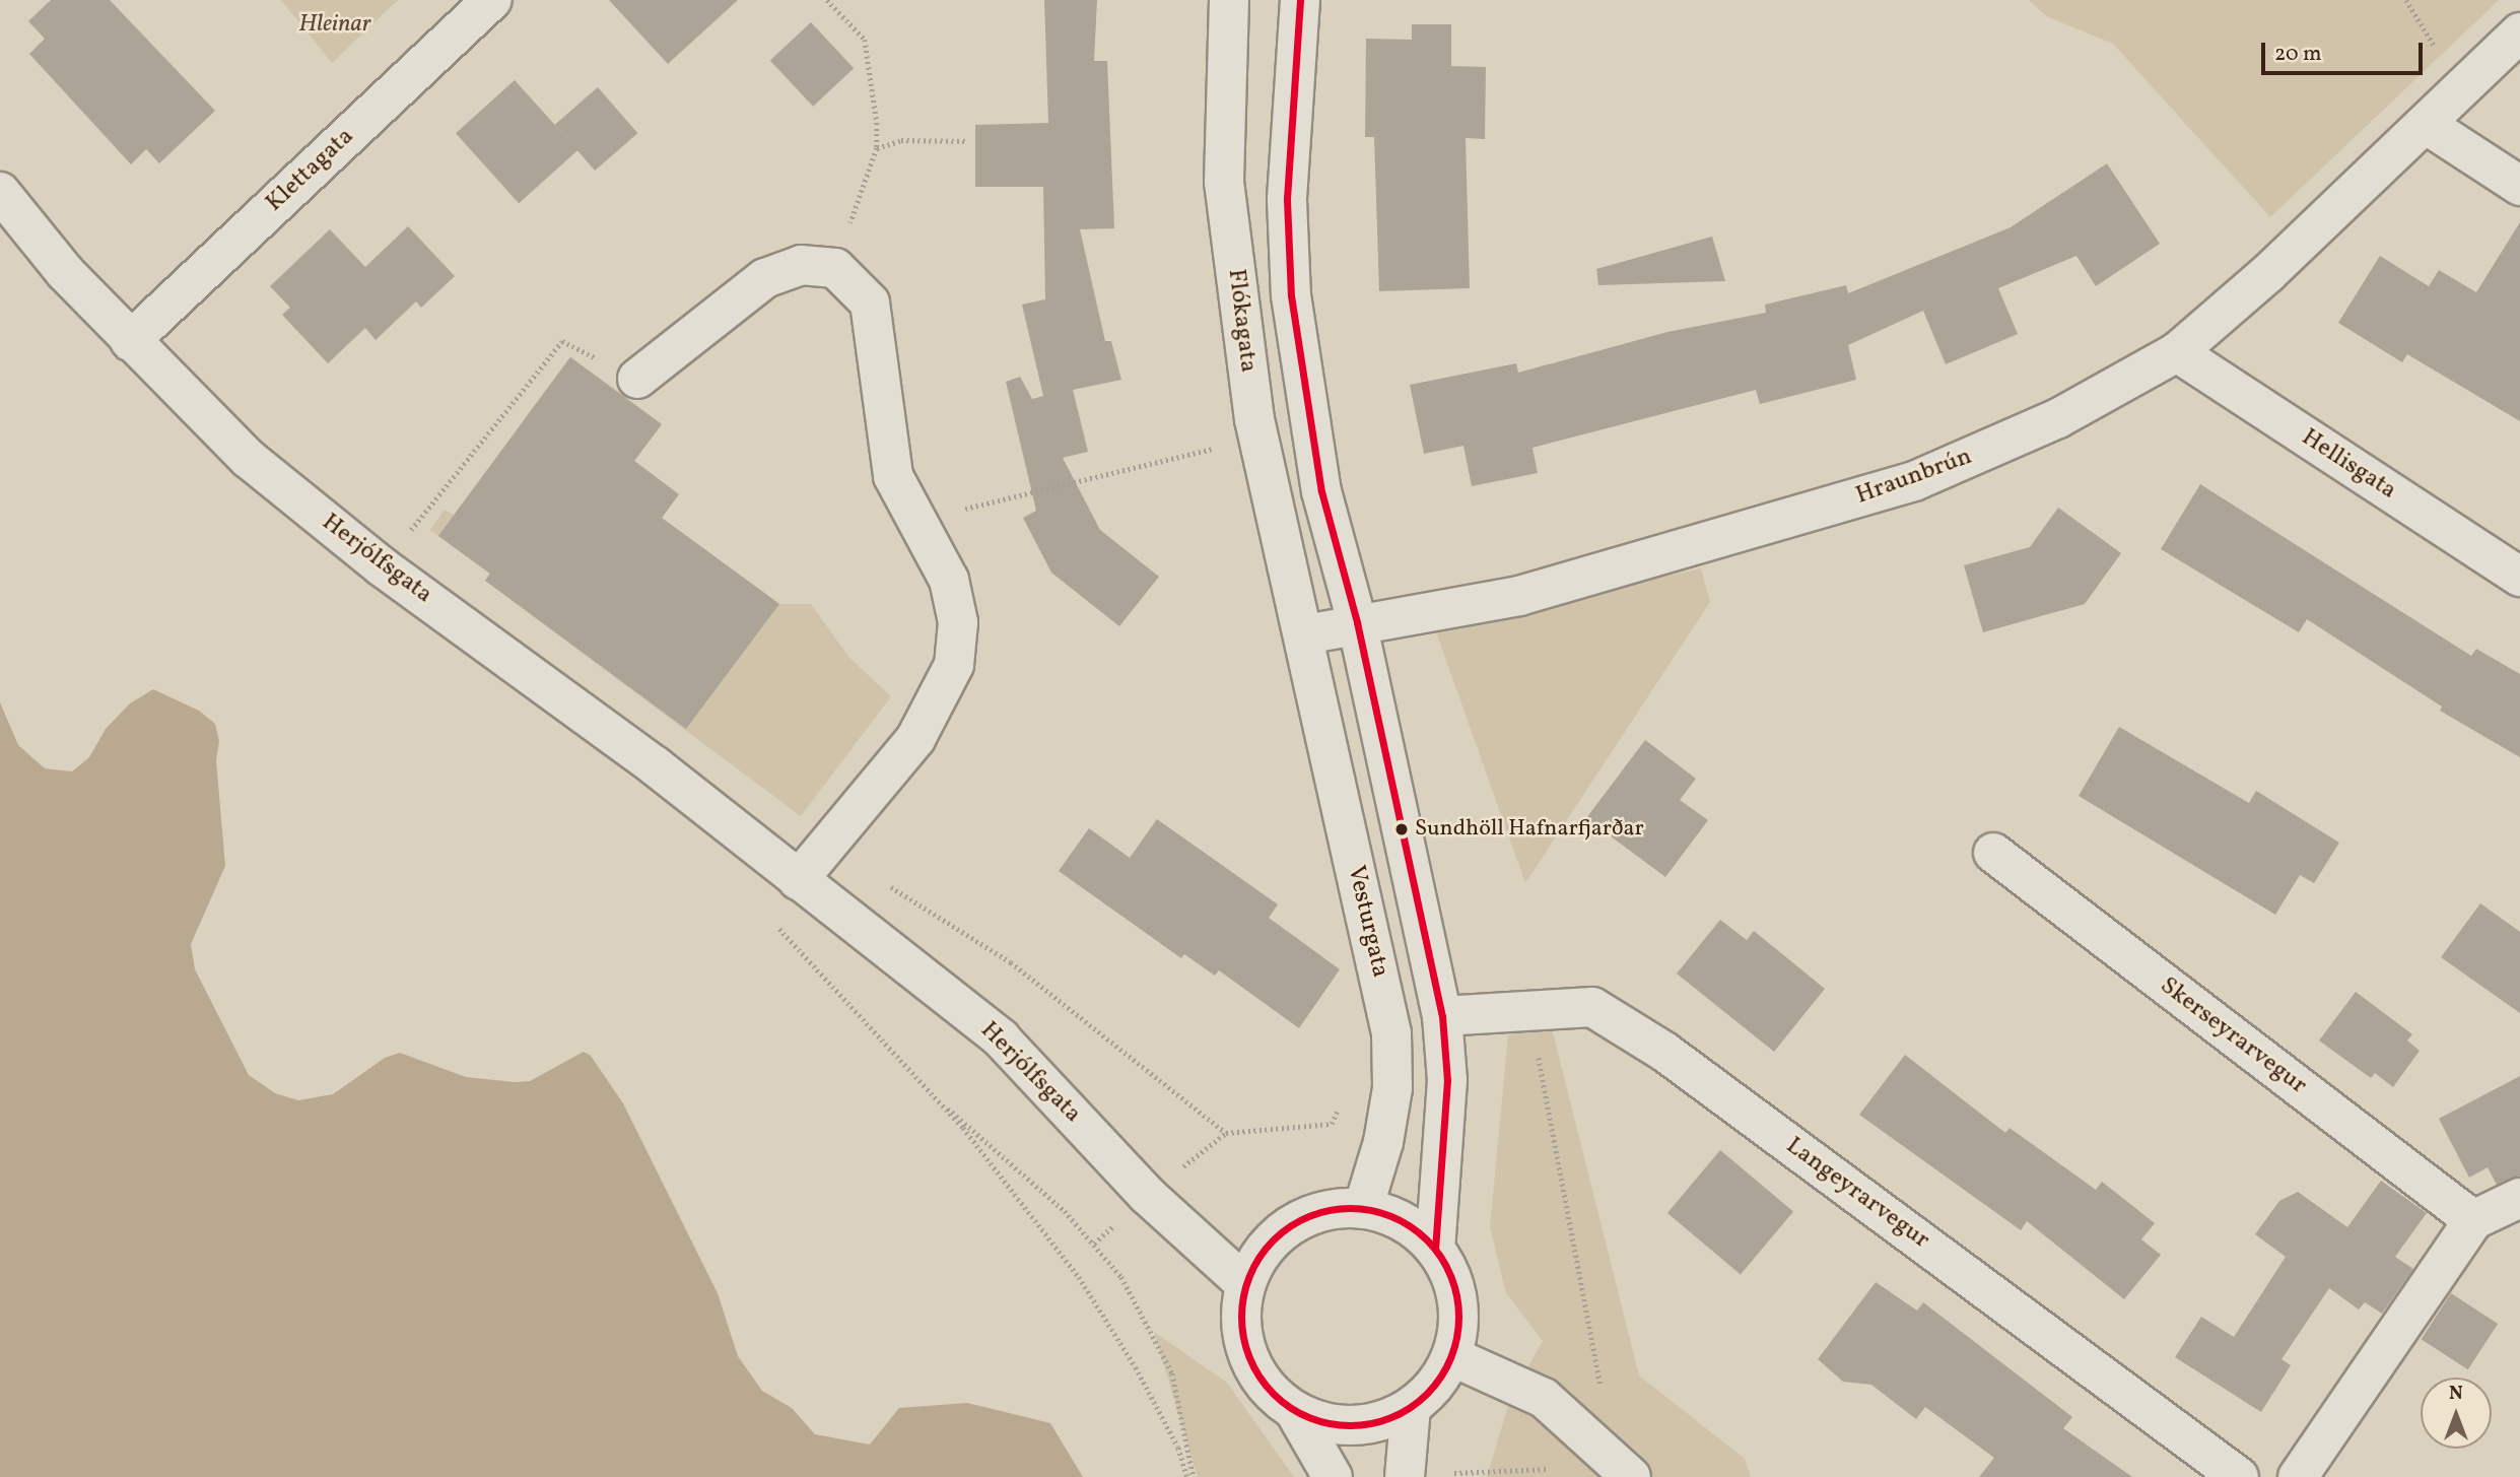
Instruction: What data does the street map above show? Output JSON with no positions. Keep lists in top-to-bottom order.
{
  "streets": {
    "street": [
      "Klettagata",
      "Flókagata",
      "Hellisgata",
      "Hraunbrún",
      "Herjólfsgata",
      "Vesturgata",
      "Skerseyrarvegur",
      "Langeyrarvegur"
    ]
  },
  "crossings": [
    ["Klettagata", "Herjólfsgata"],
    ["Flókagata", "Hraunbrún"],
    ["Flókagata", "Vesturgata"],
    ["Hellisgata", "Hraunbrún"],
    ["Hraunbrún", "Vesturgata"],
    ["Herjólfsgata", "Vesturgata"],
    ["Vesturgata", "Langeyrarvegur"]
  ],
  "parks": ["Hleinar"],
  "places": ["Sundhöll Hafnarfjarðar"],
  "scale_bar": "20 m",
  "north": "top"
}
